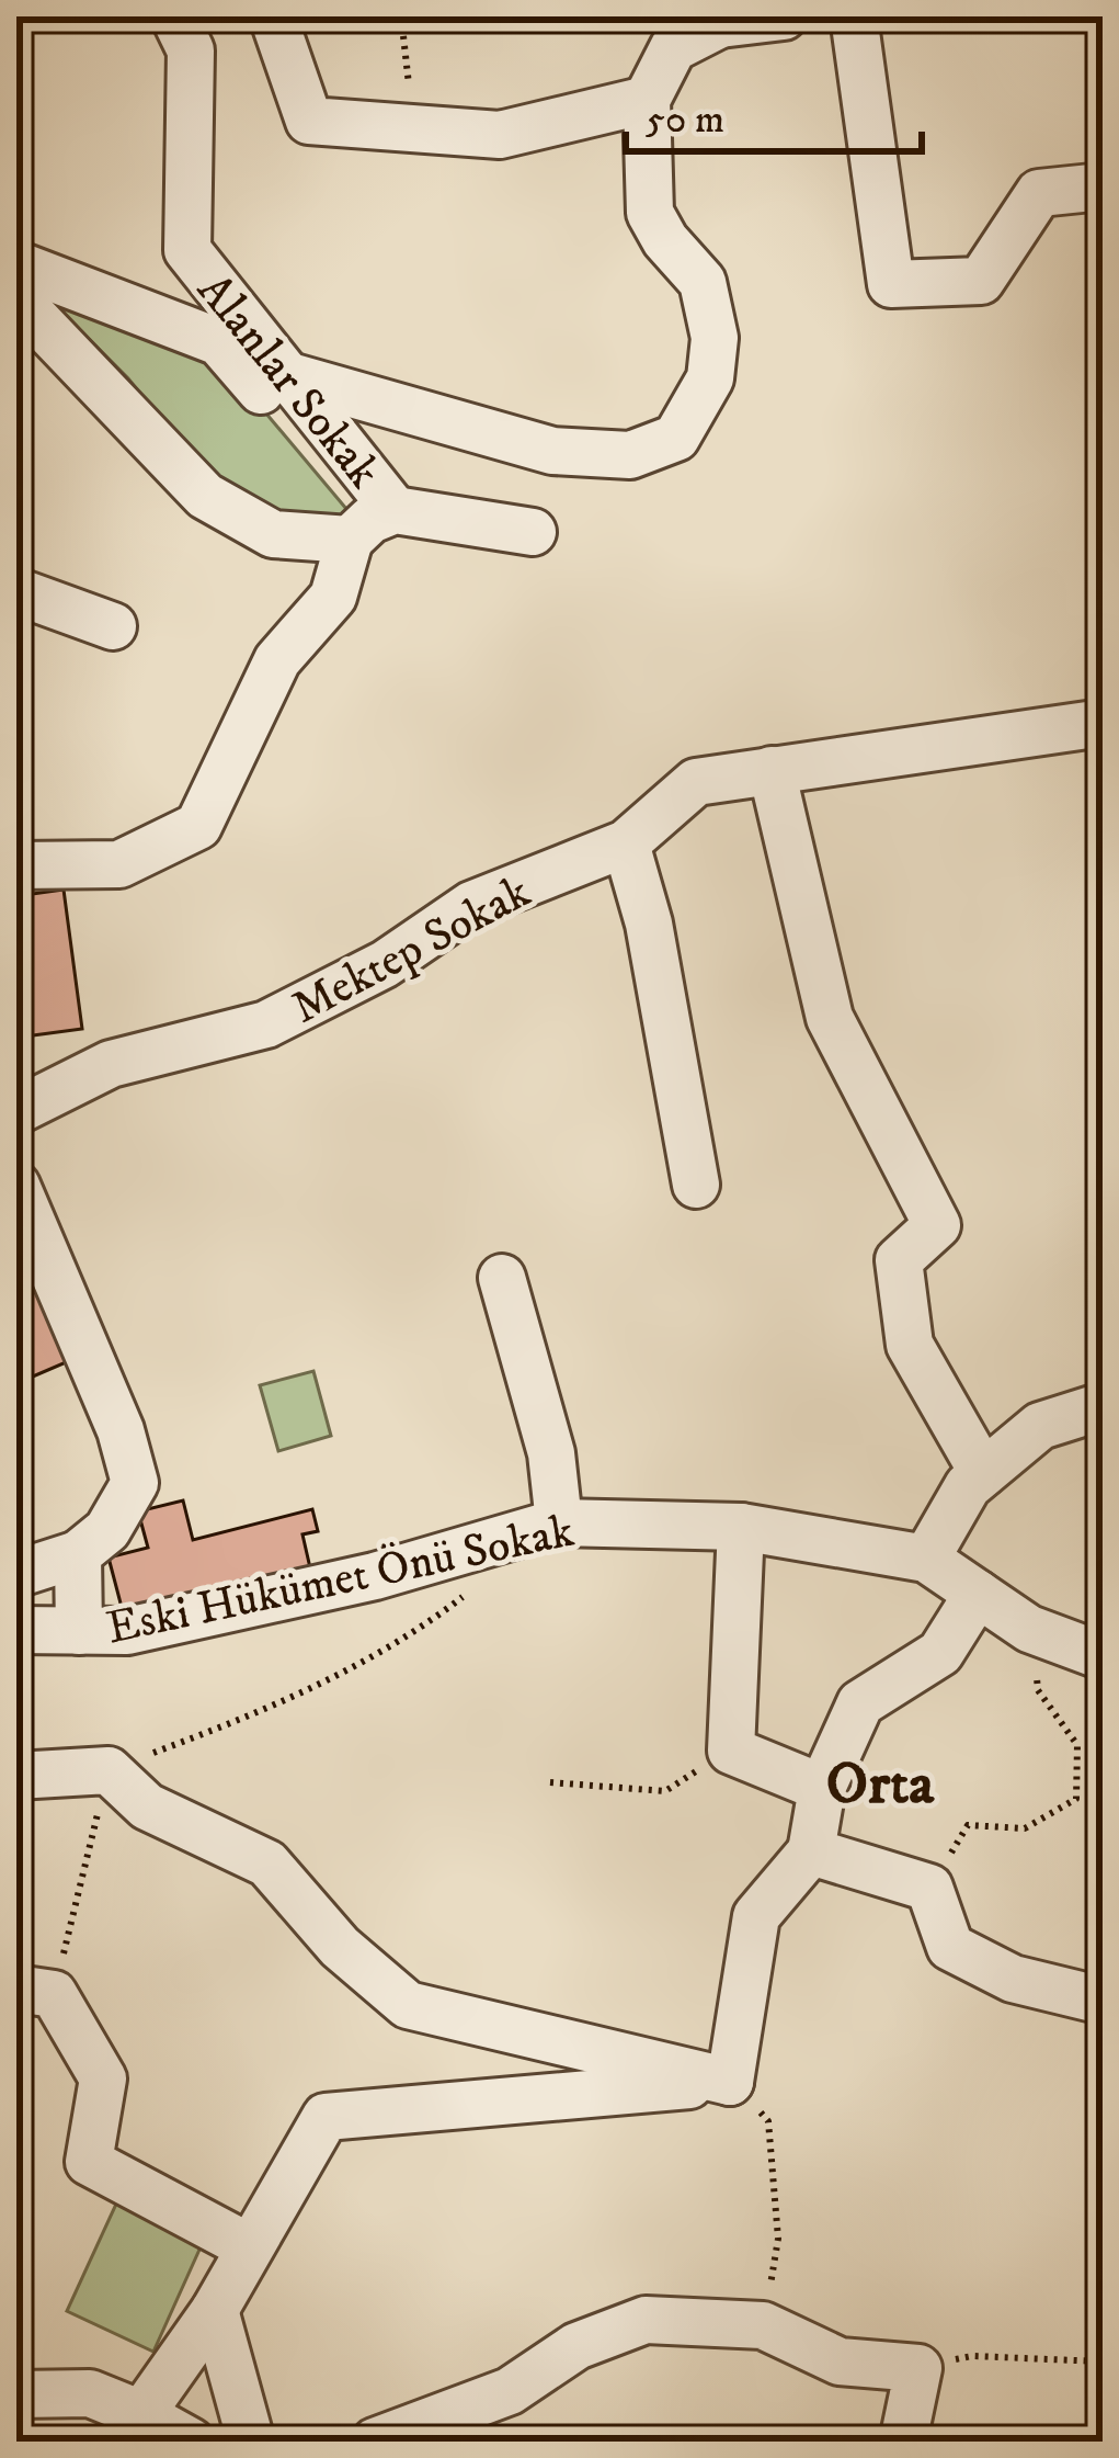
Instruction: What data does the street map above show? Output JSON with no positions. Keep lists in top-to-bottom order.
{
  "streets": {
    "street": ["Alanlar Sokak", "Mektep Sokak", "Eski Hükümet Önü Sokak"]
  },
  "districts": ["Orta"],
  "scale_bar": "50 m"
}
